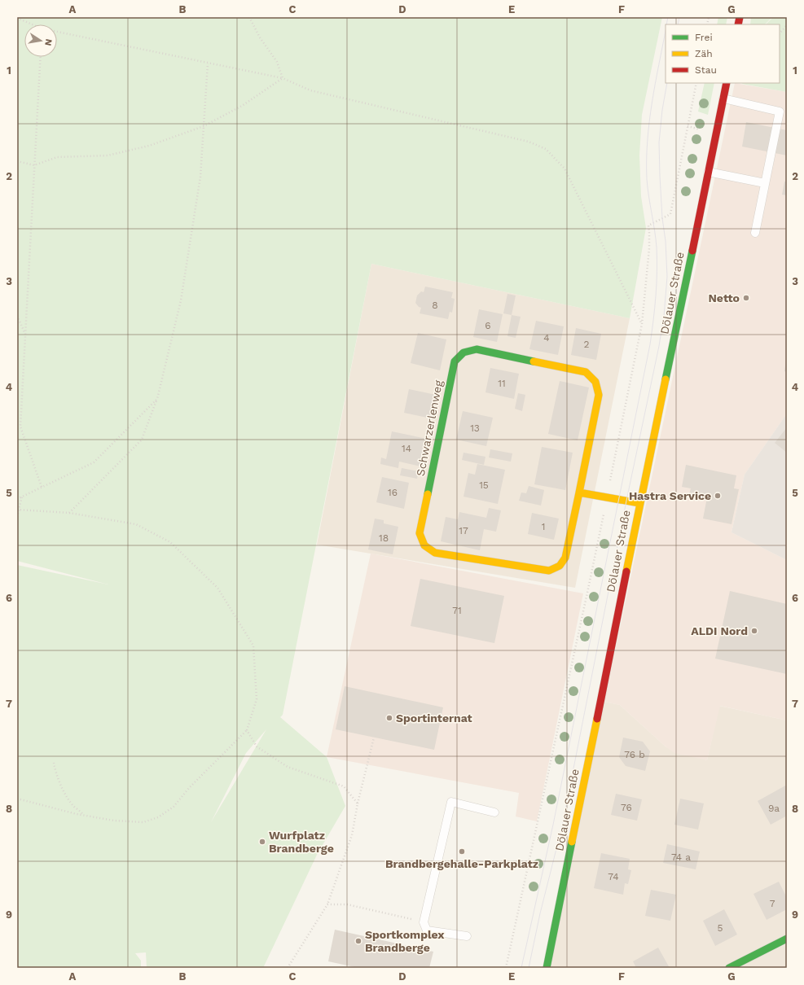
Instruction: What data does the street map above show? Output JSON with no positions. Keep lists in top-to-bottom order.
{
  "streets": {
    "main road": ["Dölauer Straße", "Schwarzerlenweg"]
  },
  "places": [
    "Netto",
    "Hastra Service",
    "ALDI Nord",
    "Sportinternat",
    "Wurfplatz Brandberge",
    "Brandbergehalle-Parkplatz",
    "Sportkomplex Brandberge"
  ],
  "house_numbers": [
    "8",
    "6",
    "4",
    "2",
    "11",
    "13",
    "14",
    "15",
    "16",
    "1",
    "17",
    "18",
    "71",
    "76 b",
    "76",
    "9a",
    "74 a",
    "74",
    "7",
    "5"
  ],
  "legend": ["Frei", "Zäh", "Stau"],
  "north": "right",
  "grid": {
    "columns": [
      "A",
      "B",
      "C",
      "D",
      "E",
      "F",
      "G"
    ],
    "rows": [
      "1",
      "2",
      "3",
      "4",
      "5",
      "6",
      "7",
      "8",
      "9"
    ]
  }
}
